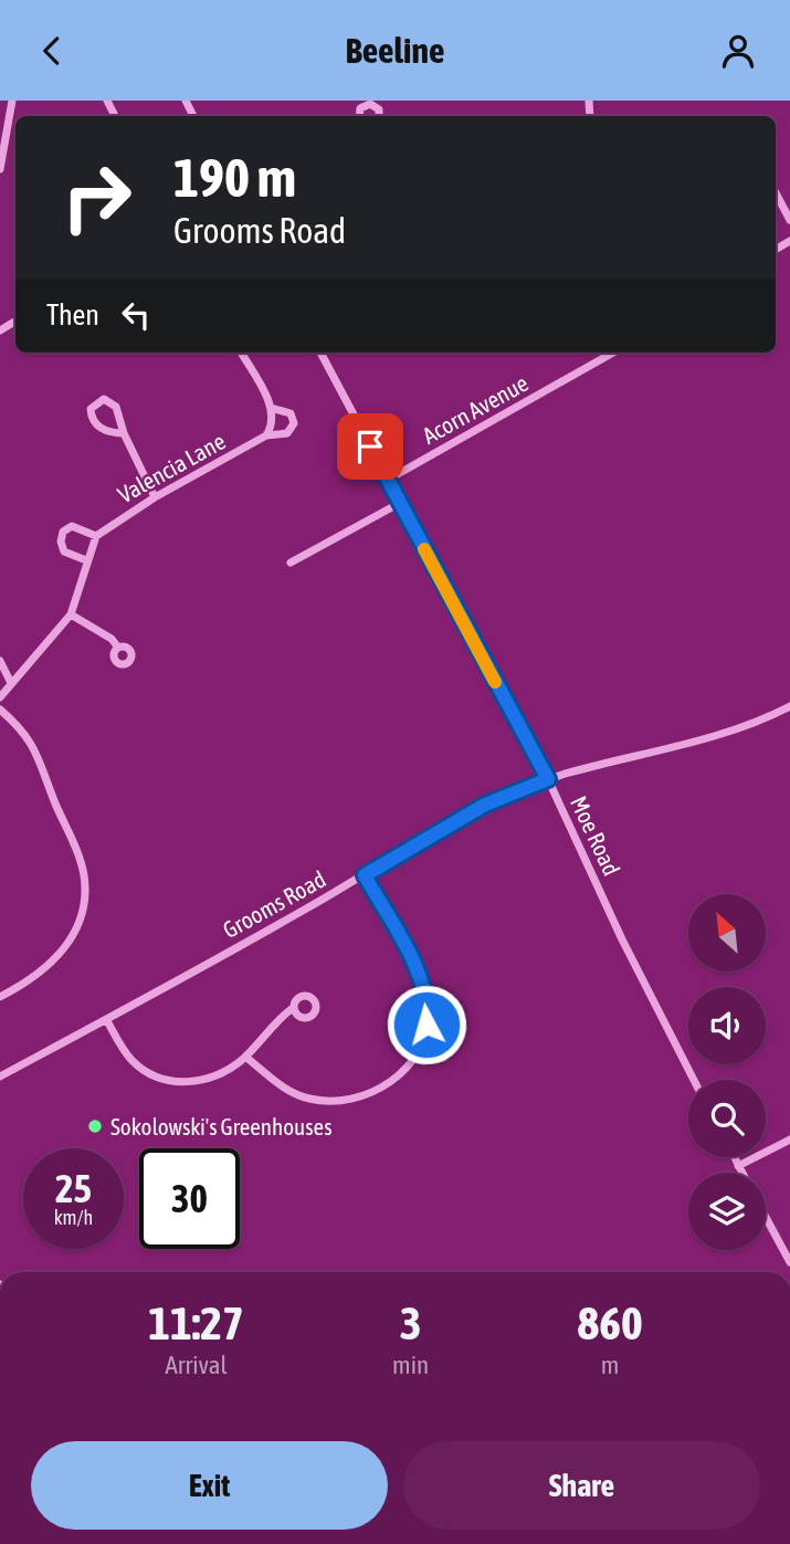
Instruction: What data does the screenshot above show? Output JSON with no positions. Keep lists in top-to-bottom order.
{
  "streets": {
    "street": [
      "Acorn Avenue",
      "Valencia Lane",
      "Moe Road",
      "Grooms Road"
    ]
  },
  "crossings": [
    ["Acorn Avenue", "Moe Road"],
    ["Moe Road", "Grooms Road"]
  ],
  "places": ["Sokolowski's Greenhouses"],
  "north": "top left",
  "page": {
    "header": "Beeline",
    "turn": ["190 m", "Grooms Road"],
    "then": "Then",
    "speed": "25 km/h",
    "limit": "30",
    "eta": [
      "11:27",
      "Arrival",
      "3",
      "min",
      "860",
      "m"
    ],
    "buttons": ["Exit", "Share"]
  }
}
